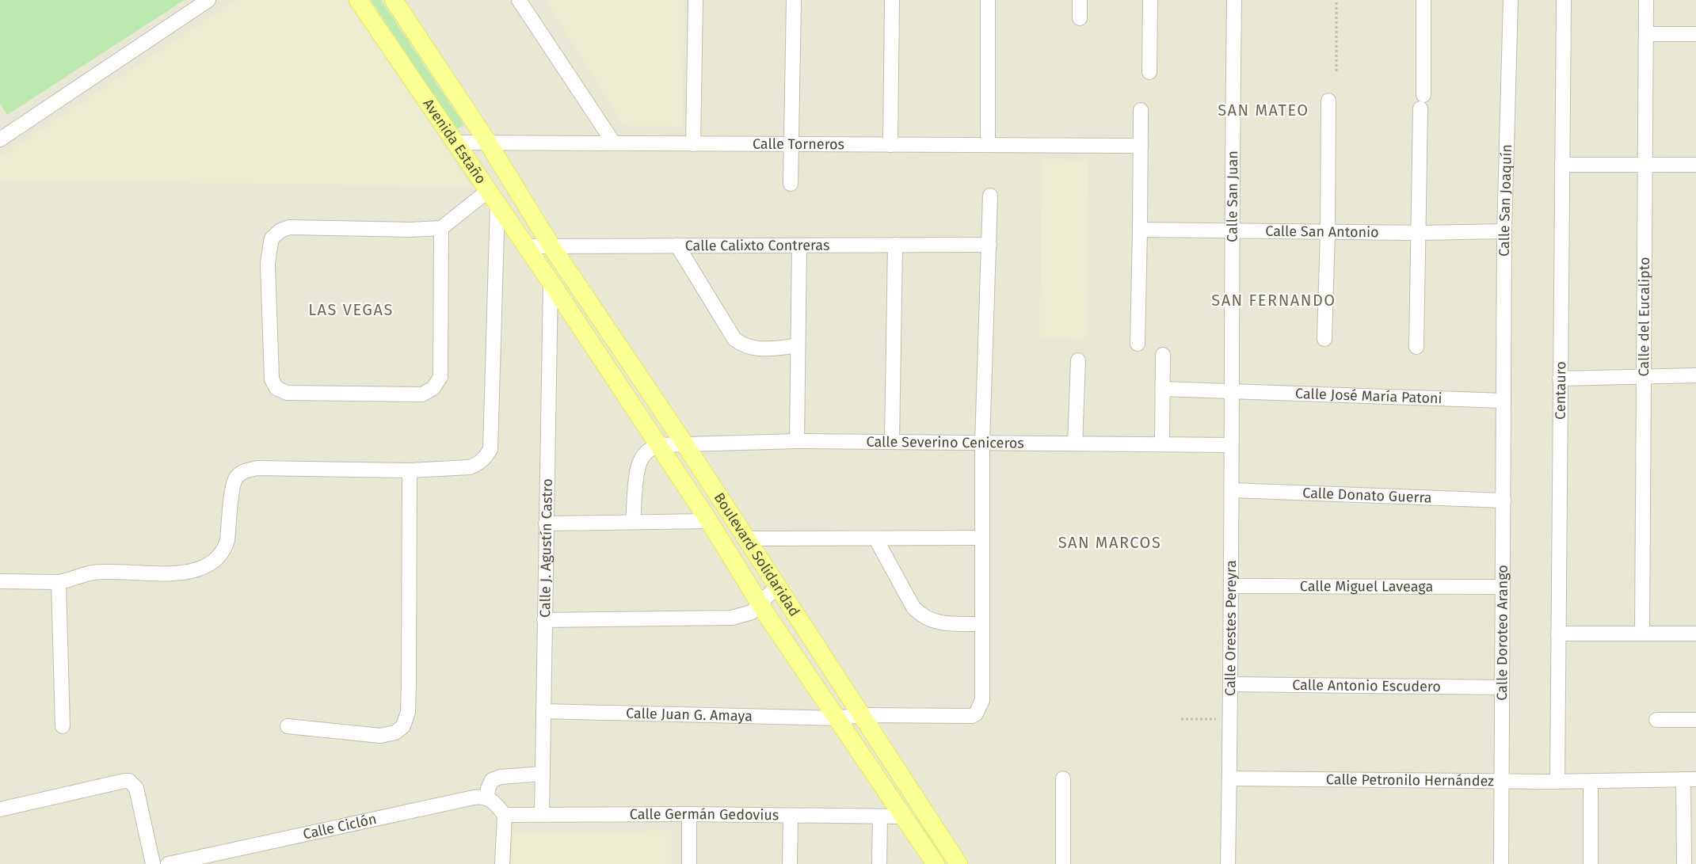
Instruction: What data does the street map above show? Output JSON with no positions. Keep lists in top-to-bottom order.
{
  "streets": {
    "main road": ["Avenida Estaño", "Boulevard Solidaridad"],
    "street": [
      "Calle Torneros",
      "Calle San Juan",
      "Calle San Joaquín",
      "Calle San Antonio",
      "Calle Calixto Contreras",
      "Calle del Eucalipto",
      "Centauro",
      "Calle José María Patoni",
      "Calle Severino Ceniceros",
      "Calle Donato Guerra",
      "Calle J. Agustín Castro",
      "Calle Miguel Laveaga",
      "Calle Orestes Pereyra",
      "Calle Doroteo Arango",
      "Calle Antonio Escudero",
      "Calle Juan G. Amaya",
      "Calle Petronilo Hernández",
      "Calle Germán Gedovius",
      "Calle Ciclón"
    ]
  },
  "crossings": [
    ["Avenida Estaño", "Calle Torneros"],
    ["Avenida Estaño", "Calle Calixto Contreras"],
    ["Avenida Estaño", "Calle J. Agustín Castro"],
    ["Avenida Estaño", "Boulevard Solidaridad"],
    ["Calle San Juan", "Calle San Antonio"],
    ["Calle San Juan", "Calle José María Patoni"],
    ["Calle San Juan", "Calle Orestes Pereyra"],
    ["Calle San Joaquín", "Calle San Antonio"],
    ["Calle San Joaquín", "Calle José María Patoni"],
    ["Calle San Joaquín", "Calle Doroteo Arango"],
    ["Calle Calixto Contreras", "Boulevard Solidaridad"],
    ["Centauro", "Calle Petronilo Hernández"],
    ["Calle José María Patoni", "Calle Orestes Pereyra"],
    ["Calle José María Patoni", "Calle Doroteo Arango"],
    ["Calle Severino Ceniceros", "Boulevard Solidaridad"],
    ["Calle Severino Ceniceros", "Calle Orestes Pereyra"],
    ["Calle Donato Guerra", "Calle Orestes Pereyra"],
    ["Calle Donato Guerra", "Calle Doroteo Arango"],
    ["Calle J. Agustín Castro", "Boulevard Solidaridad"],
    ["Calle J. Agustín Castro", "Calle Juan G. Amaya"],
    ["Calle J. Agustín Castro", "Calle Germán Gedovius"],
    ["Boulevard Solidaridad", "Calle Juan G. Amaya"],
    ["Boulevard Solidaridad", "Calle Germán Gedovius"],
    ["Calle Miguel Laveaga", "Calle Orestes Pereyra"],
    ["Calle Miguel Laveaga", "Calle Doroteo Arango"],
    ["Calle Orestes Pereyra", "Calle Antonio Escudero"],
    ["Calle Orestes Pereyra", "Calle Petronilo Hernández"],
    ["Calle Doroteo Arango", "Calle Antonio Escudero"],
    ["Calle Doroteo Arango", "Calle Petronilo Hernández"]
  ],
  "districts": [
    "SAN MATEO",
    "SAN FERNANDO",
    "LAS VEGAS",
    "SAN MARCOS"
  ]
}
